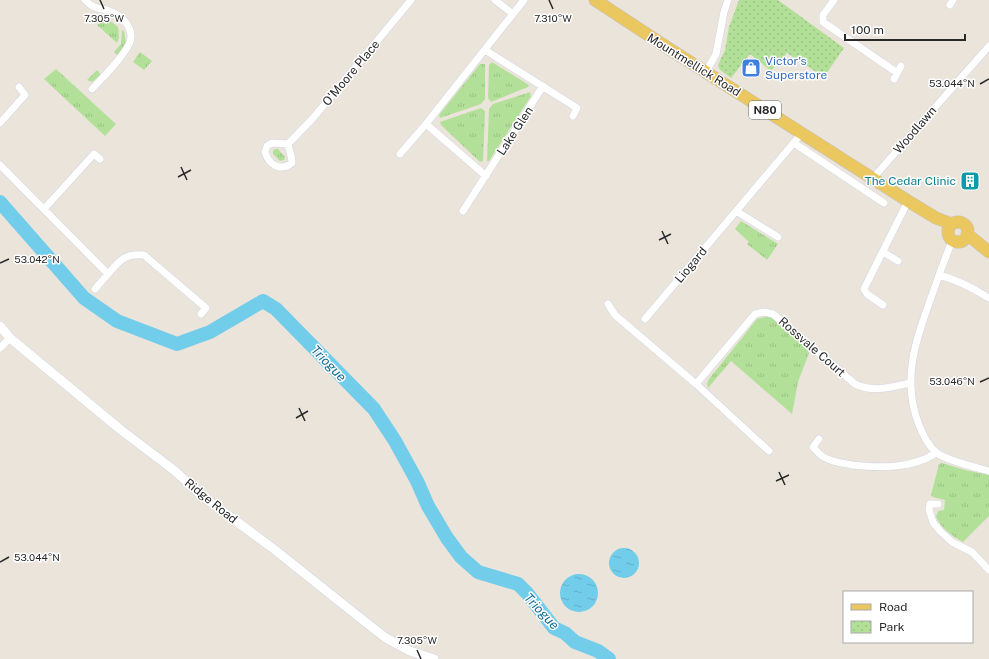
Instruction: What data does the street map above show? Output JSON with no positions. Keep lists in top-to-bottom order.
{
  "streets": {
    "main road": ["Mountmellick Road", "N80"],
    "street": [
      "O'Moore Place",
      "Woodlawn",
      "Lake Glen",
      "Liogard",
      "Rossvale Court",
      "Ridge Road"
    ]
  },
  "crossings": [
    ["Mountmellick Road", "Woodlawn"],
    ["Mountmellick Road", "Liogard"]
  ],
  "water": ["Triogue"],
  "places": {
    "shop": ["Victor's Superstore"],
    "building": ["The Cedar Clinic"]
  },
  "legend": ["Road", "Park"],
  "scale_bar": "100 m",
  "coordinates": [
    "7.305°W",
    "7.310°W",
    "53.044°N",
    "53.042°N",
    "53.046°N"
  ]
}
